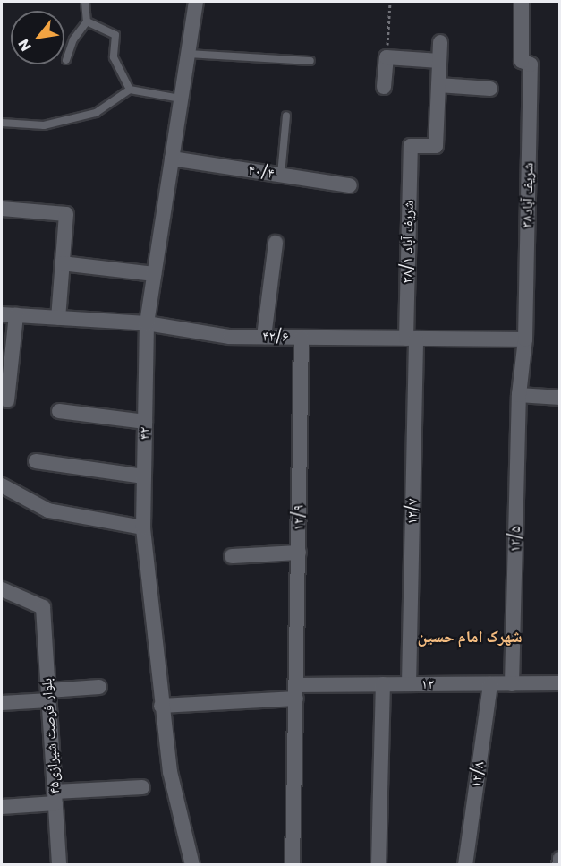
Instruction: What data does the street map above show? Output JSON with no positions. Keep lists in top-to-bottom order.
{
  "streets": {
    "street": [
      "۴۰/۴",
      "شریف آباد۳۸",
      "۳۸/۱ شریف آباد",
      "۴۲/۶",
      "۴۲",
      "۱۲/۷",
      "۱۲/۹",
      "۱۲/۵",
      "۱۲",
      "بلوار فرصت شیرازی۴۵",
      "۱۲/۸"
    ]
  },
  "crossings": [
    ["۴۰/۴", "۴۲"],
    ["شریف آباد۳۸", "۴۲/۶"],
    ["شریف آباد۳۸", "۱۲/۵"],
    ["۳۸/۱ شریف آباد", "۴۲/۶"],
    ["۳۸/۱ شریف آباد", "۱۲/۷"],
    ["۴۲/۶", "۴۲"],
    ["۴۲/۶", "۱۲/۷"],
    ["۴۲/۶", "۱۲/۹"],
    ["۴۲", "۱۲"],
    ["۱۲/۷", "۱۲"],
    ["۱۲/۹", "۱۲"],
    ["۱۲/۵", "۱۲"],
    ["۱۲", "۱۲/۸"]
  ],
  "districts": ["شهرک امام حسین"],
  "north": "bottom left"
}
